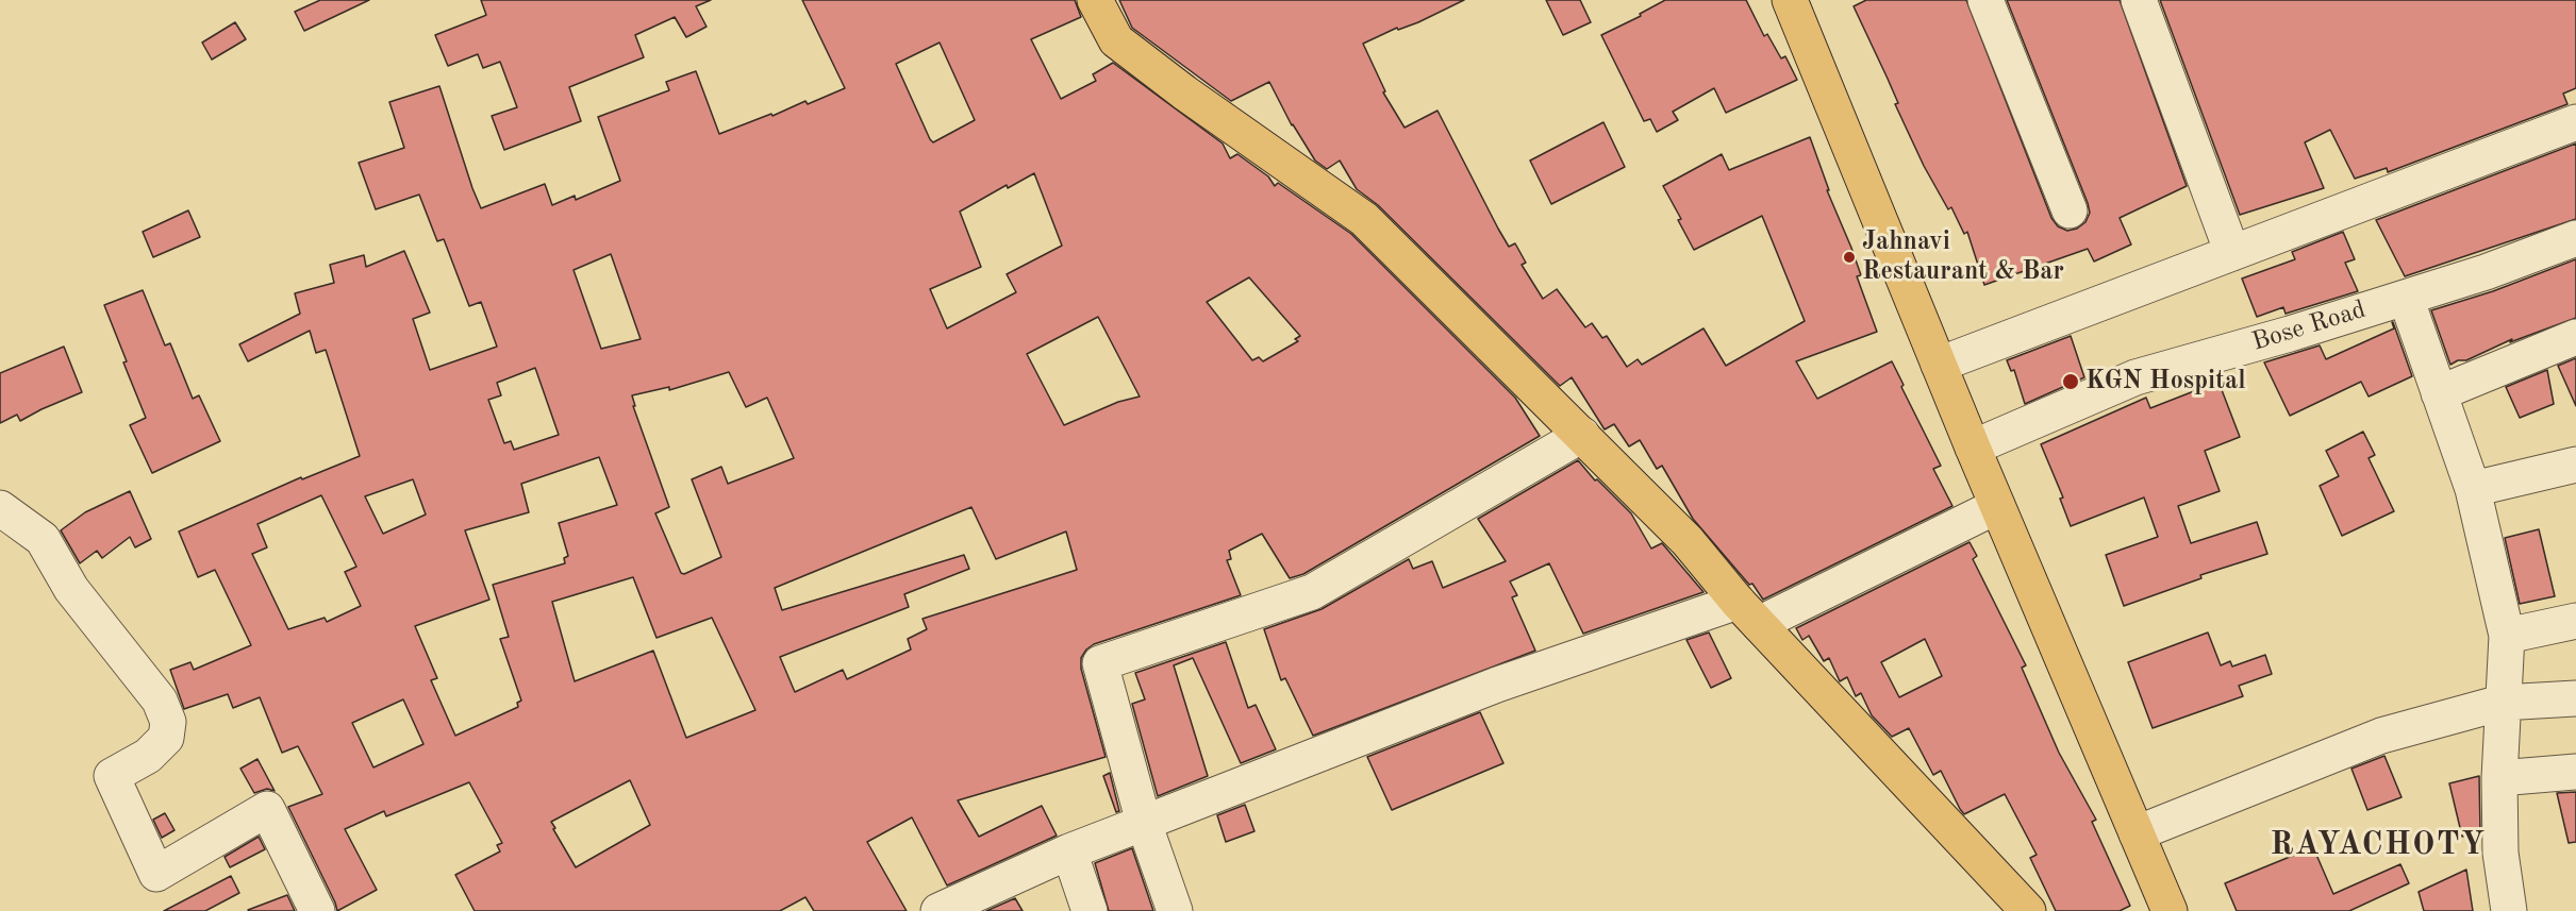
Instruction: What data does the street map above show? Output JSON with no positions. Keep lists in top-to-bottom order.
{
  "streets": {
    "street": ["Bose Road"]
  },
  "districts": ["RAYACHOTY"],
  "places": ["Jahnavi Restaurant & Bar", "KGN Hospital"]
}
